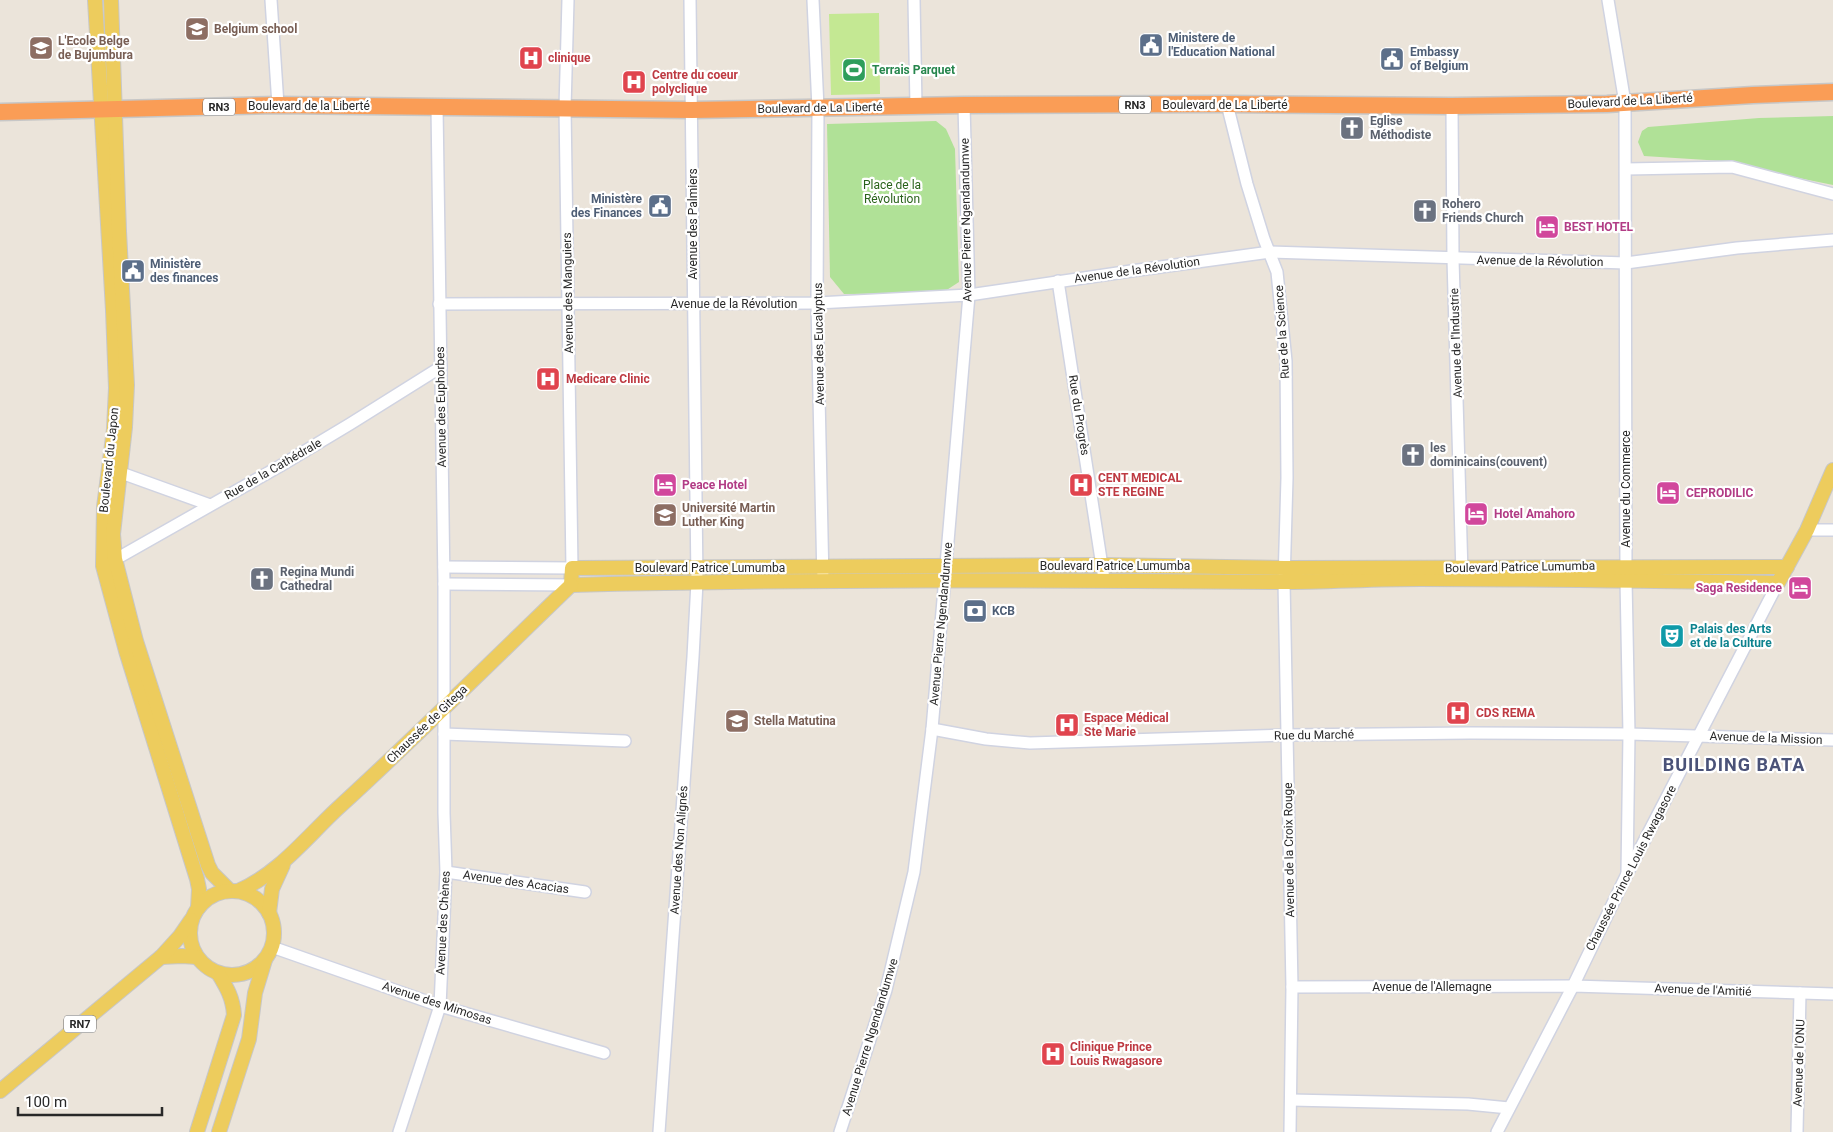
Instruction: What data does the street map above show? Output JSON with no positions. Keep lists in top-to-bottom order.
{
  "streets": {
    "highway": ["Boulevard de La Liberté", "RN3", "Boulevard de la Liberté"],
    "main road": [
      "Boulevard du Japon",
      "Boulevard Patrice Lumumba",
      "Chaussée de Gitega",
      "Chaussée Prince Louis Rwagasore",
      "RN7"
    ],
    "street": [
      "Avenue Pierre Ngendandumwe",
      "Avenue des Palmiers",
      "Avenue de la Révolution",
      "Avenue des Manguiers",
      "Rue de la Science",
      "Avenue de l'Industrie",
      "Avenue des Eucalyptus",
      "Avenue des Euphorbes",
      "Rue du Progrès",
      "Rue de la Cathédrale",
      "Avenue du Commerce",
      "Rue du Marché",
      "Avenue de la Mission",
      "Avenue des Non Alignés",
      "Avenue de la Croix Rouge",
      "Avenue des Acacias",
      "Avenue des Chènes",
      "Avenue de l'Allemagne",
      "Avenue de l'Amitié",
      "Avenue des Mimosas",
      "Avenue de l'ONU"
    ]
  },
  "crossings": [
    ["Boulevard de La Liberté", "Boulevard de la Liberté"],
    ["Boulevard de La Liberté", "Avenue Pierre Ngendandumwe"],
    ["Boulevard de La Liberté", "Avenue des Palmiers"],
    ["Boulevard de La Liberté", "Avenue des Manguiers"],
    ["Boulevard de La Liberté", "Rue de la Science"],
    ["Boulevard de La Liberté", "Avenue de l'Industrie"],
    ["Boulevard de La Liberté", "Avenue des Eucalyptus"],
    ["Boulevard de La Liberté", "Avenue des Euphorbes"],
    ["Boulevard de La Liberté", "Avenue du Commerce"],
    ["Boulevard de la Liberté", "Avenue des Euphorbes"],
    ["Boulevard de la Liberté", "Boulevard du Japon"],
    ["Avenue Pierre Ngendandumwe", "Avenue de la Révolution"],
    ["Avenue Pierre Ngendandumwe", "Boulevard Patrice Lumumba"],
    ["Avenue Pierre Ngendandumwe", "Rue du Marché"],
    ["Avenue des Palmiers", "Avenue de la Révolution"],
    ["Avenue des Palmiers", "Boulevard Patrice Lumumba"],
    ["Avenue des Palmiers", "Avenue des Non Alignés"],
    ["Avenue de la Révolution", "Avenue des Manguiers"],
    ["Avenue de la Révolution", "Rue de la Science"],
    ["Avenue de la Révolution", "Avenue de l'Industrie"],
    ["Avenue de la Révolution", "Avenue des Eucalyptus"],
    ["Avenue de la Révolution", "Avenue des Euphorbes"],
    ["Avenue de la Révolution", "Rue du Progrès"],
    ["Avenue de la Révolution", "Avenue du Commerce"],
    ["Avenue des Manguiers", "Boulevard Patrice Lumumba"],
    ["Rue de la Science", "Boulevard Patrice Lumumba"],
    ["Rue de la Science", "Avenue de la Croix Rouge"],
    ["Avenue de l'Industrie", "Boulevard Patrice Lumumba"],
    ["Avenue des Eucalyptus", "Boulevard Patrice Lumumba"],
    ["Avenue des Euphorbes", "Rue de la Cathédrale"],
    ["Avenue des Euphorbes", "Boulevard Patrice Lumumba"],
    ["Avenue des Euphorbes", "Chaussée de Gitega"],
    ["Avenue des Euphorbes", "Avenue des Chènes"],
    ["Rue du Progrès", "Boulevard Patrice Lumumba"],
    ["Boulevard du Japon", "Rue de la Cathédrale"],
    ["Boulevard du Japon", "Chaussée de Gitega"],
    ["Boulevard du Japon", "Avenue des Mimosas"],
    ["Boulevard du Japon", "RN7"],
    ["Avenue du Commerce", "Boulevard Patrice Lumumba"],
    ["Avenue du Commerce", "Rue du Marché"],
    ["Avenue du Commerce", "Chaussée Prince Louis Rwagasore"],
    ["Boulevard Patrice Lumumba", "Chaussée de Gitega"],
    ["Boulevard Patrice Lumumba", "Avenue des Non Alignés"],
    ["Boulevard Patrice Lumumba", "Avenue de la Croix Rouge"],
    ["Boulevard Patrice Lumumba", "Chaussée Prince Louis Rwagasore"],
    ["Chaussée de Gitega", "Avenue des Chènes"],
    ["Chaussée de Gitega", "Avenue des Mimosas"],
    ["Chaussée de Gitega", "RN7"],
    ["Rue du Marché", "Avenue de la Mission"],
    ["Rue du Marché", "Avenue de la Croix Rouge"],
    ["Rue du Marché", "Chaussée Prince Louis Rwagasore"],
    ["Avenue de la Mission", "Chaussée Prince Louis Rwagasore"],
    ["Avenue de la Croix Rouge", "Avenue de l'Allemagne"],
    ["Chaussée Prince Louis Rwagasore", "Avenue de l'Allemagne"],
    ["Chaussée Prince Louis Rwagasore", "Avenue de l'Amitié"],
    ["Avenue des Acacias", "Avenue des Chènes"],
    ["Avenue des Chènes", "Avenue des Mimosas"],
    ["Avenue de l'Allemagne", "Avenue de l'Amitié"],
    ["Avenue de l'Amitié", "Avenue de l'ONU"],
    ["Avenue des Mimosas", "RN7"]
  ],
  "districts": ["BUILDING BATA"],
  "parks": ["Place de la Révolution"],
  "places": {
    "school or university": [
      "Belgium school",
      "L'Ecole Belge de Bujumbura",
      "Université Martin Luther King",
      "Stella Matutina"
    ],
    "public building": [
      "Ministere de l'Education National",
      "Embassy of Belgium",
      "Ministère des Finances",
      "Ministère des finances"
    ],
    "hospital": [
      "clinique",
      "Centre du coeur polyclique",
      "Medicare Clinic",
      "CENT MEDICAL STE REGINE",
      "CDS REMA",
      "Espace Médical Ste Marie",
      "Clinique Prince Louis Rwagasore"
    ],
    "sports": ["Terrais Parquet"],
    "church": [
      "Eglise Méthodiste",
      "Rohero Friends Church",
      "les dominicains(couvent)",
      "Regina Mundi Cathedral"
    ],
    "hotel": [
      "BEST HOTEL",
      "Peace Hotel",
      "CEPRODILIC",
      "Hotel Amahoro",
      "Saga Residence"
    ],
    "bank": ["KCB"],
    "theatre": ["Palais des Arts et de la Culture"]
  },
  "scale_bar": "100 m"
}
